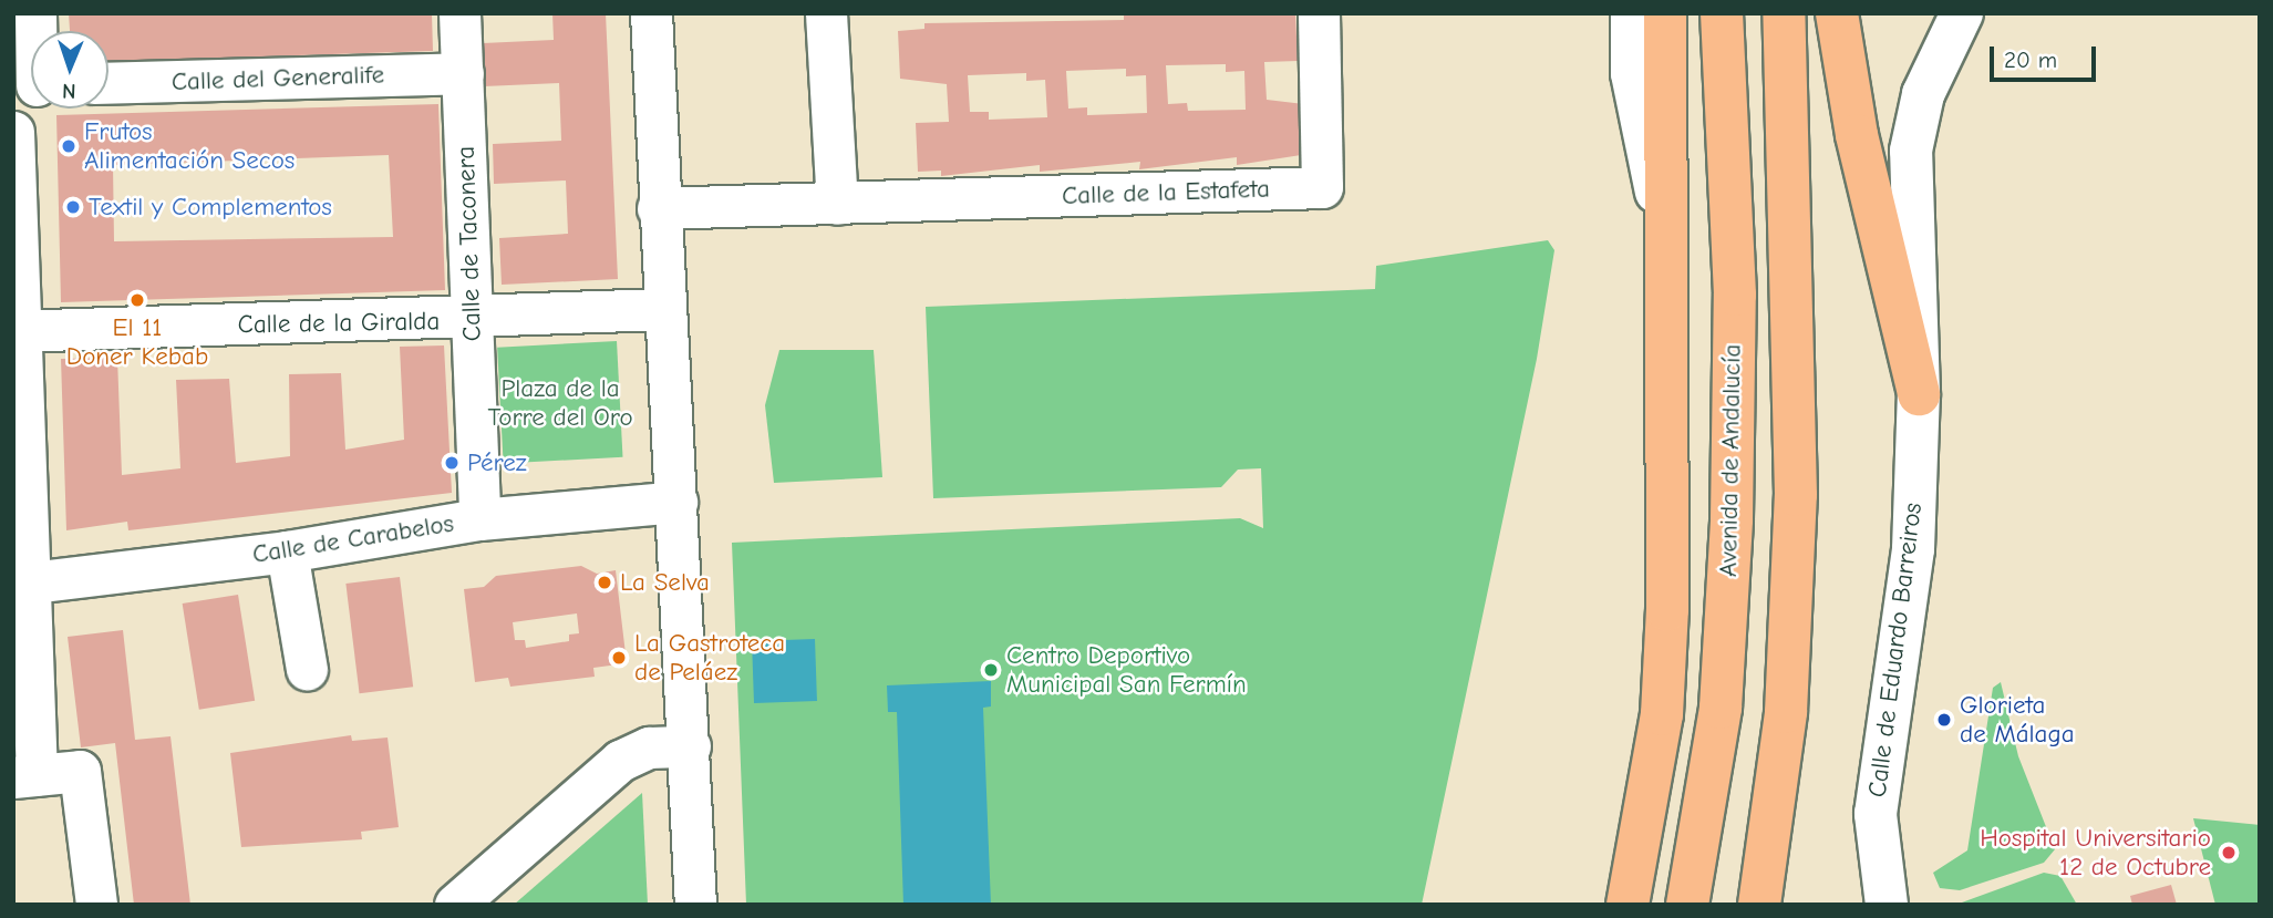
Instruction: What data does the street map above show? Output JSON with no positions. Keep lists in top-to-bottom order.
{
  "streets": {
    "main road": ["Avenida de Andalucía"],
    "street": [
      "Calle del Generalife",
      "Calle de la Estafeta",
      "Calle de Taconera",
      "Calle de la Giralda",
      "Calle de Carabelos",
      "Calle de Eduardo Barreiros"
    ]
  },
  "crossings": [
    ["Calle del Generalife", "Calle de Taconera"],
    ["Calle de Taconera", "Calle de la Giralda"],
    ["Calle de Taconera", "Calle de Carabelos"]
  ],
  "parks": ["Plaza de la Torre del Oro"],
  "places": [
    "Frutos Alimentación Secos",
    "Textil y Complementos",
    "El 11 Doner Kebab",
    "Pérez",
    "La Selva",
    "La Gastroteca de Peláez",
    "Centro Deportivo Municipal San Fermín",
    "Glorieta de Málaga",
    "Hospital Universitario 12 de Octubre"
  ],
  "scale_bar": "20 m",
  "north": "bottom"
}
